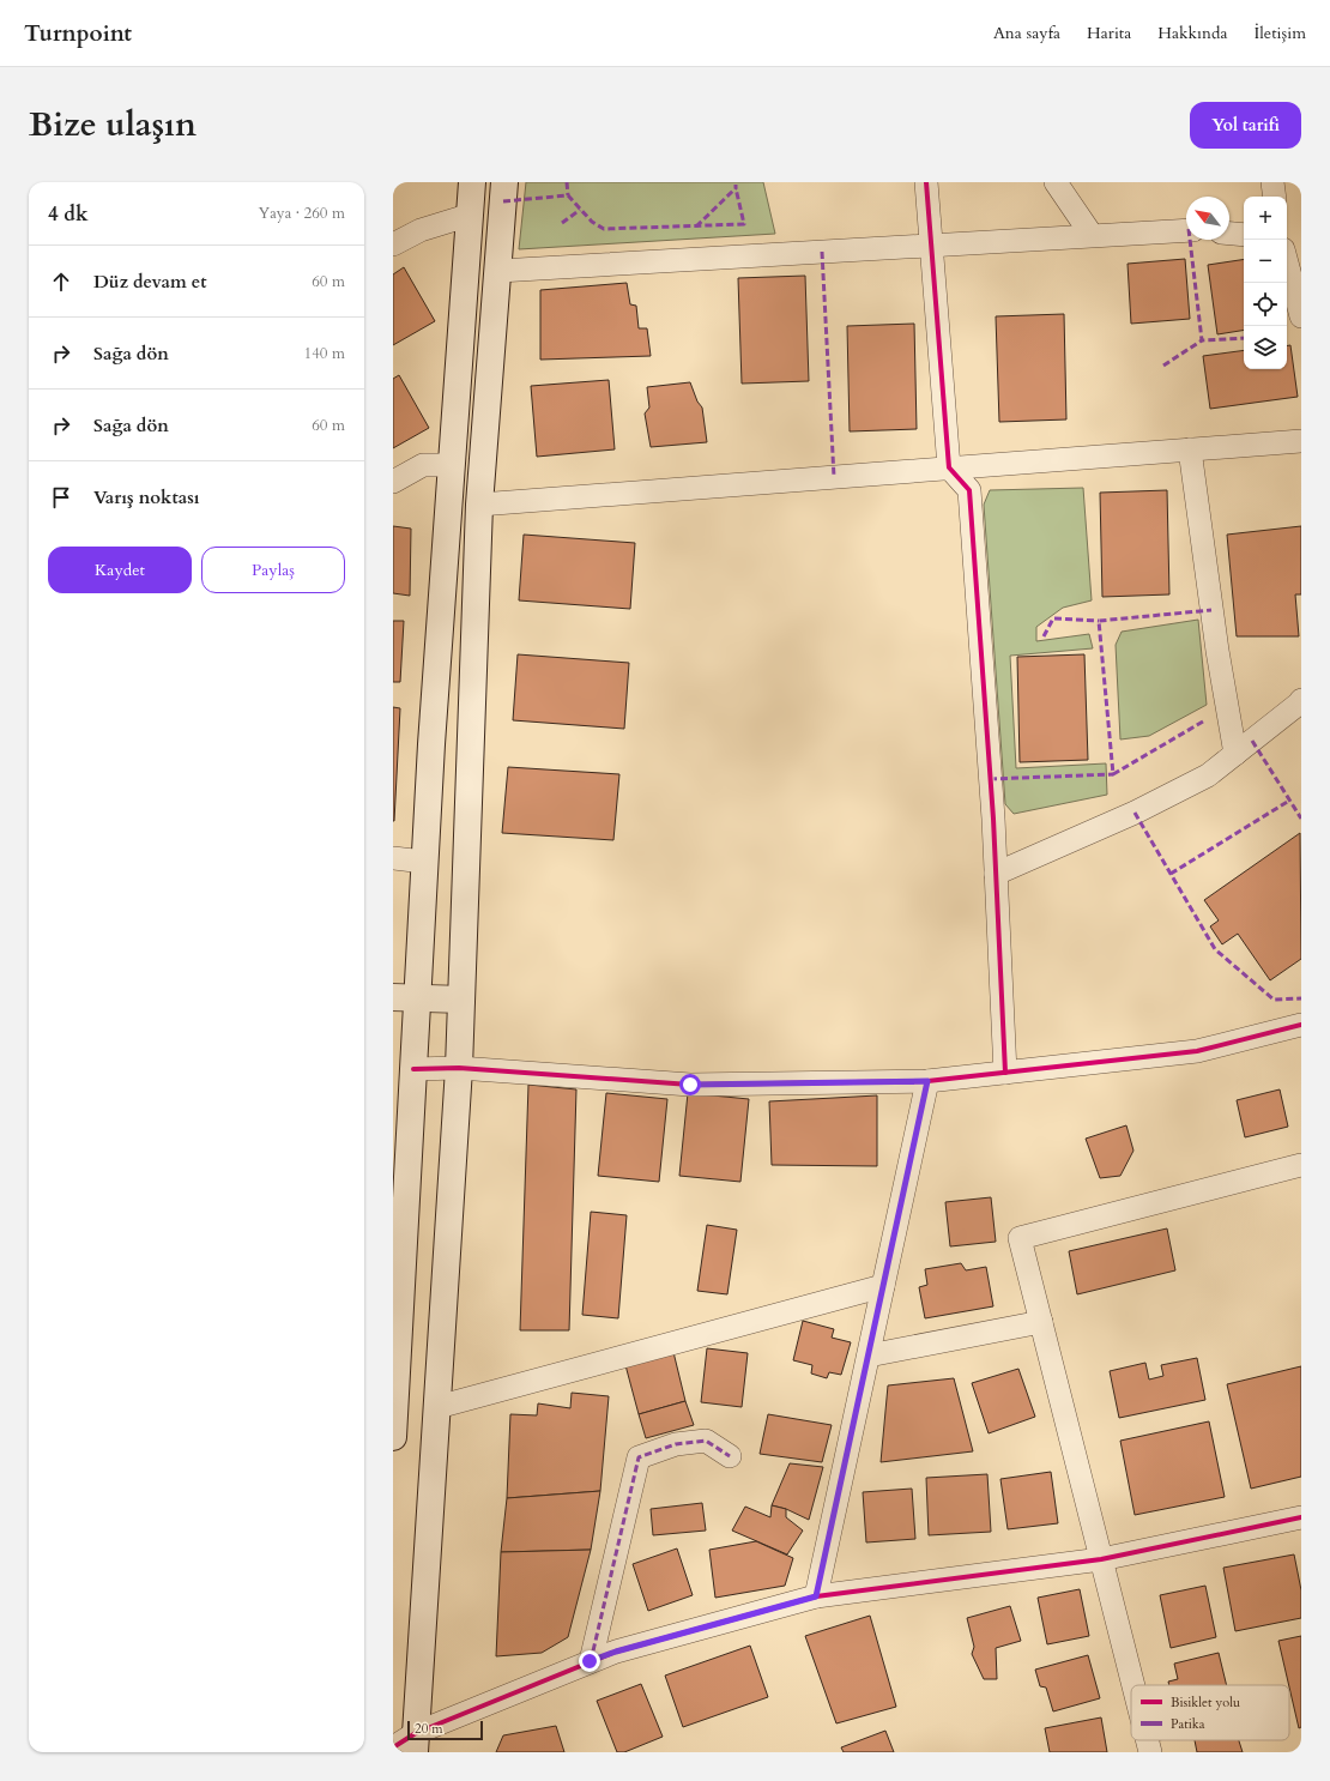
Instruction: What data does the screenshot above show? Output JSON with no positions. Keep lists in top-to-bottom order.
{
  "legend": ["Bisiklet yolu", "Patika"],
  "scale_bar": "20 m",
  "north": "top left",
  "page": {
    "header": "Turnpoint",
    "nav": [
      "Ana sayfa",
      "Harita",
      "Hakkında",
      "İletişim"
    ],
    "title": "Bize ulaşın",
    "buttons": [
      "Yol tarifi",
      ["Kaydet", "Paylaş"]
    ],
    "heading": ["4 dk", "Yaya · 260 m"],
    "map_buttons": ["+", "−"],
    "list": [
      ["Düz devam et", "60 m"],
      ["Sağa dön", "140 m"],
      ["Sağa dön", "60 m"],
      "Varış noktası"
    ],
    "scale": "20 m"
  }
}
